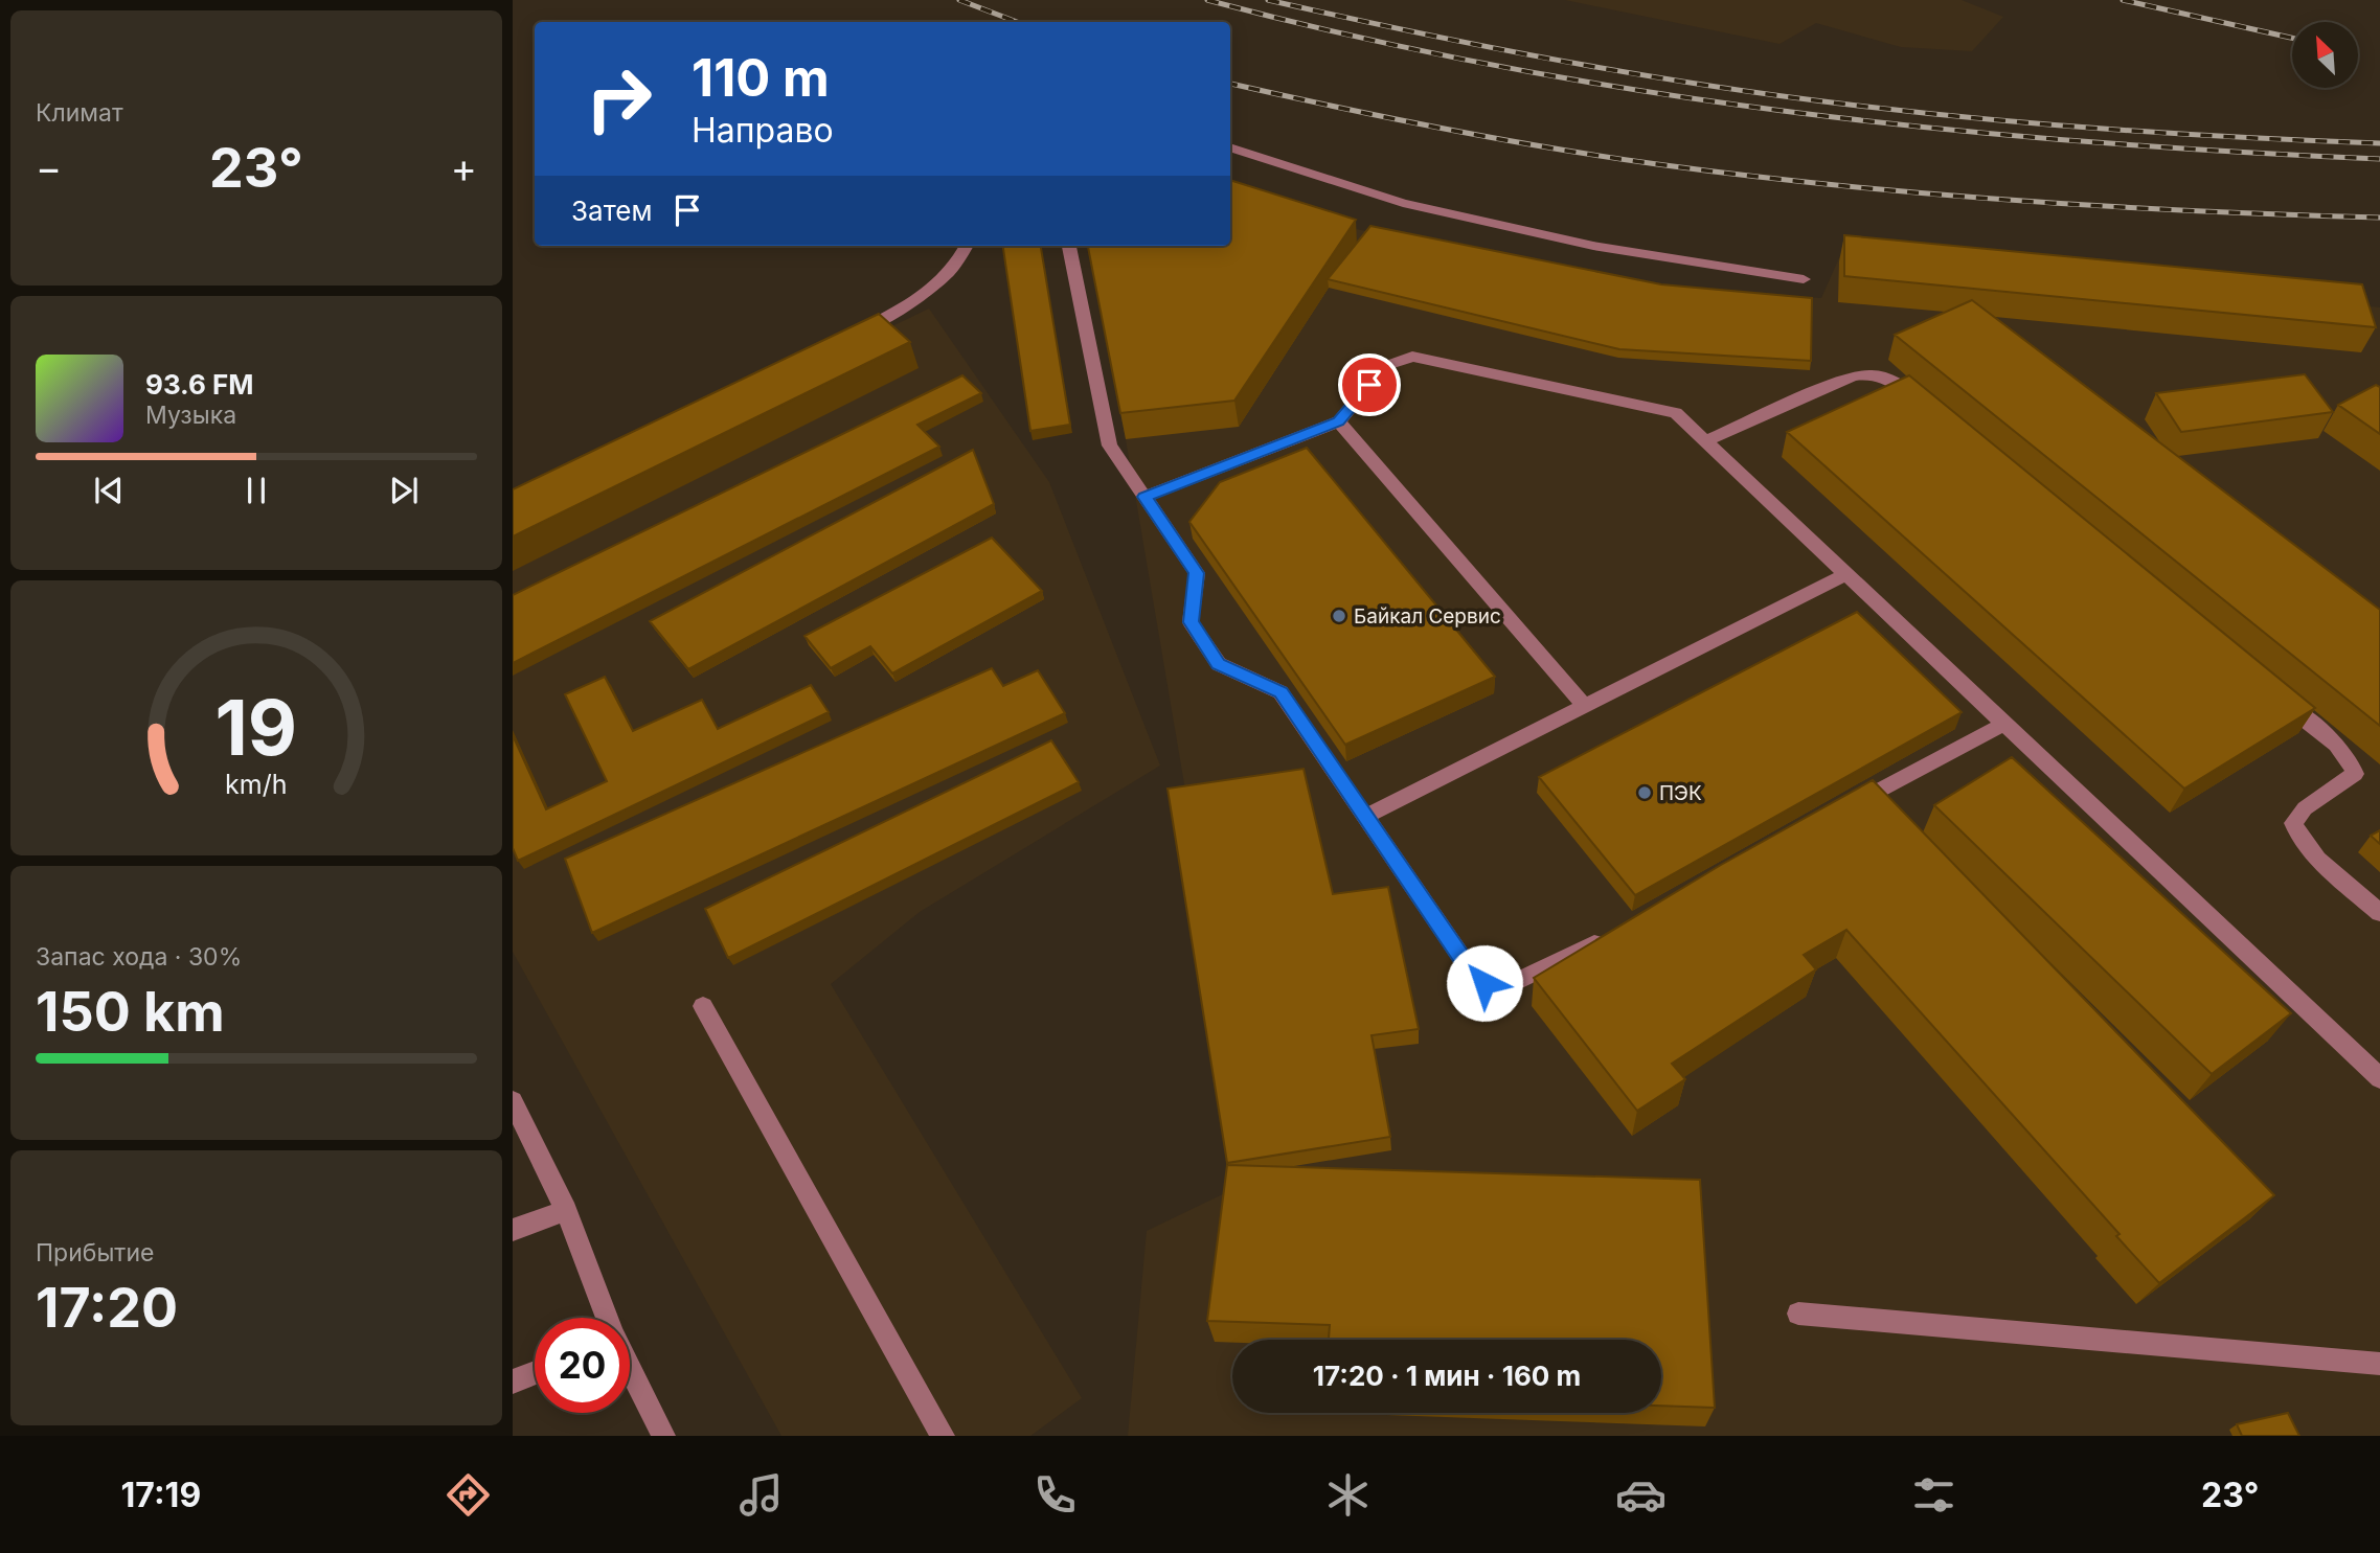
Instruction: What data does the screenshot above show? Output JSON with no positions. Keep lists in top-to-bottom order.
{
  "places": ["Байкал Сервис", "ПЭК"],
  "north": "top left",
  "page": {
    "tile": [
      "Климат",
      ["Запас хода · 30%", "150 km"],
      ["Прибытие", "17:20"]
    ],
    "turn": ["110 m", "Направо"],
    "heat": ["−", "23°", "+"],
    "then": "Затем",
    "song": ["93.6 FM", "Музыка"],
    "limit": "20",
    "trip": "17:20 · 1 мин · 160 m",
    "tabs": ["17:19", "23°"],
    "gauge": ["19", "km/h"]
  }
}
